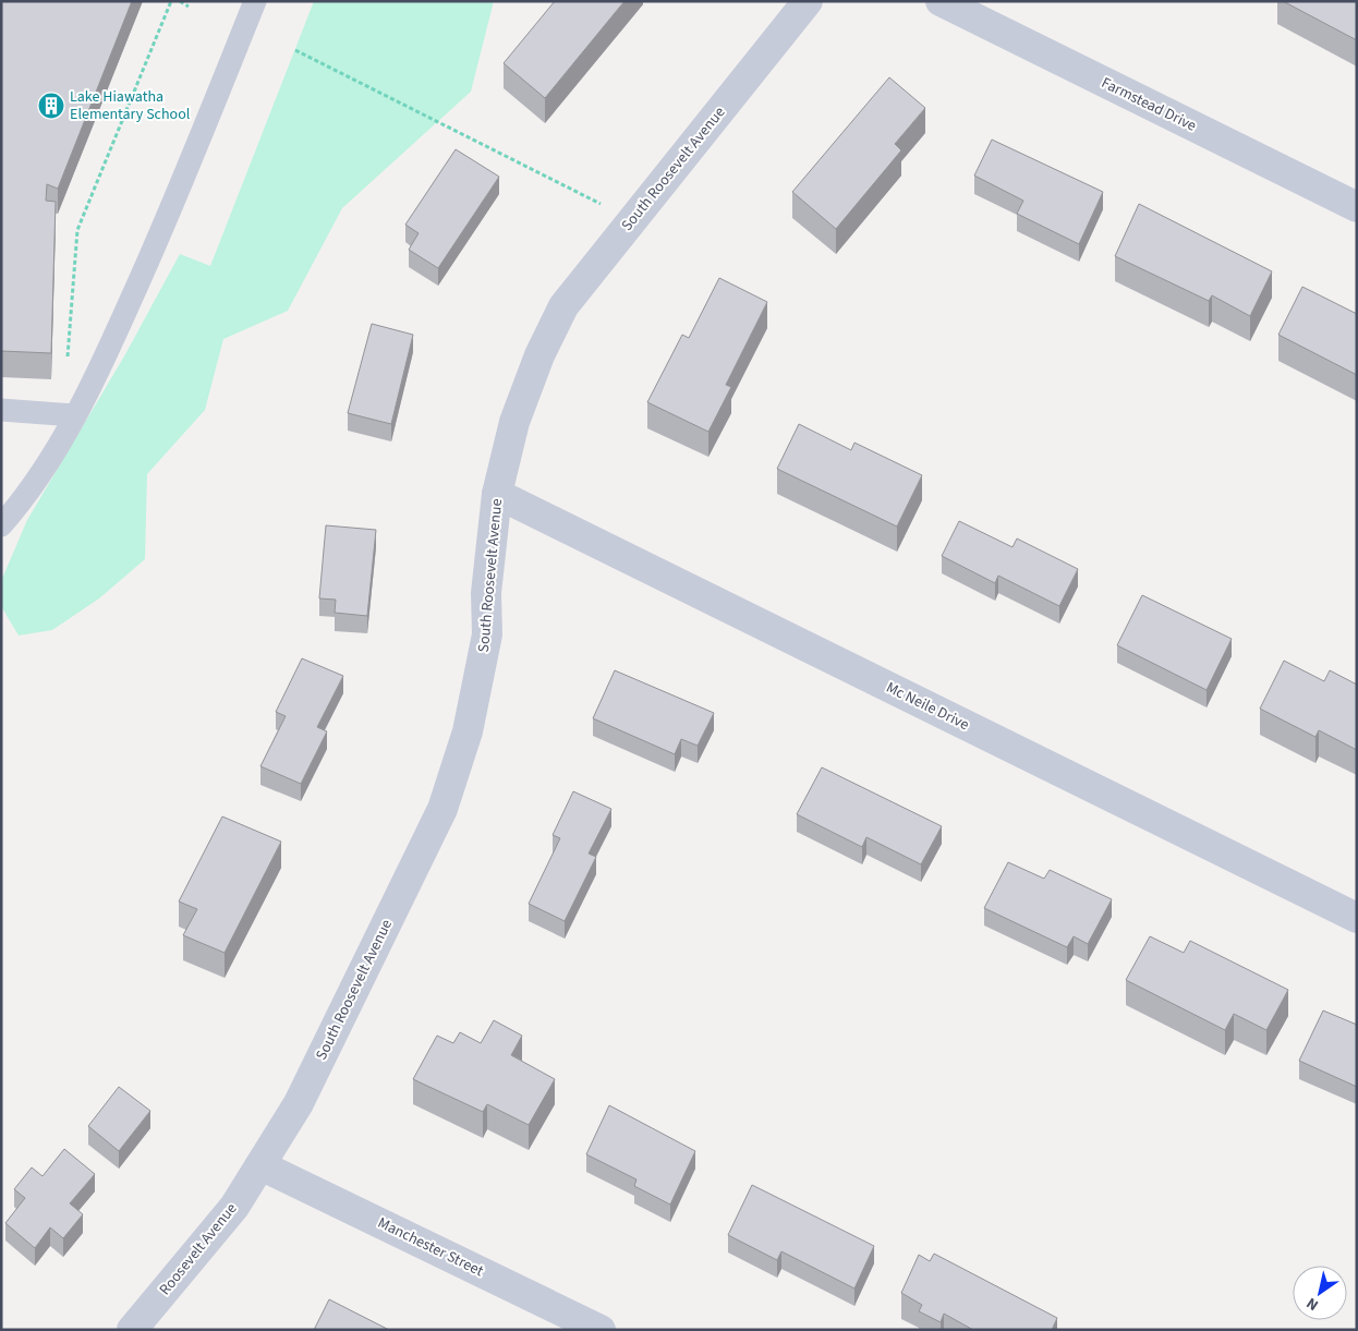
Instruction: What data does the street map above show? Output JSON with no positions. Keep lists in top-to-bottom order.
{
  "streets": {
    "street": [
      "Farmstead Drive",
      "South Roosevelt Avenue",
      "Mc Neile Drive",
      "Manchester Street",
      "Roosevelt Avenue"
    ]
  },
  "crossings": [
    ["South Roosevelt Avenue", "Mc Neile Drive"],
    ["South Roosevelt Avenue", "Manchester Street"],
    ["South Roosevelt Avenue", "Roosevelt Avenue"],
    ["Manchester Street", "Roosevelt Avenue"]
  ],
  "places": {
    "building": ["Lake Hiawatha Elementary School"]
  },
  "north": "bottom left"
}
